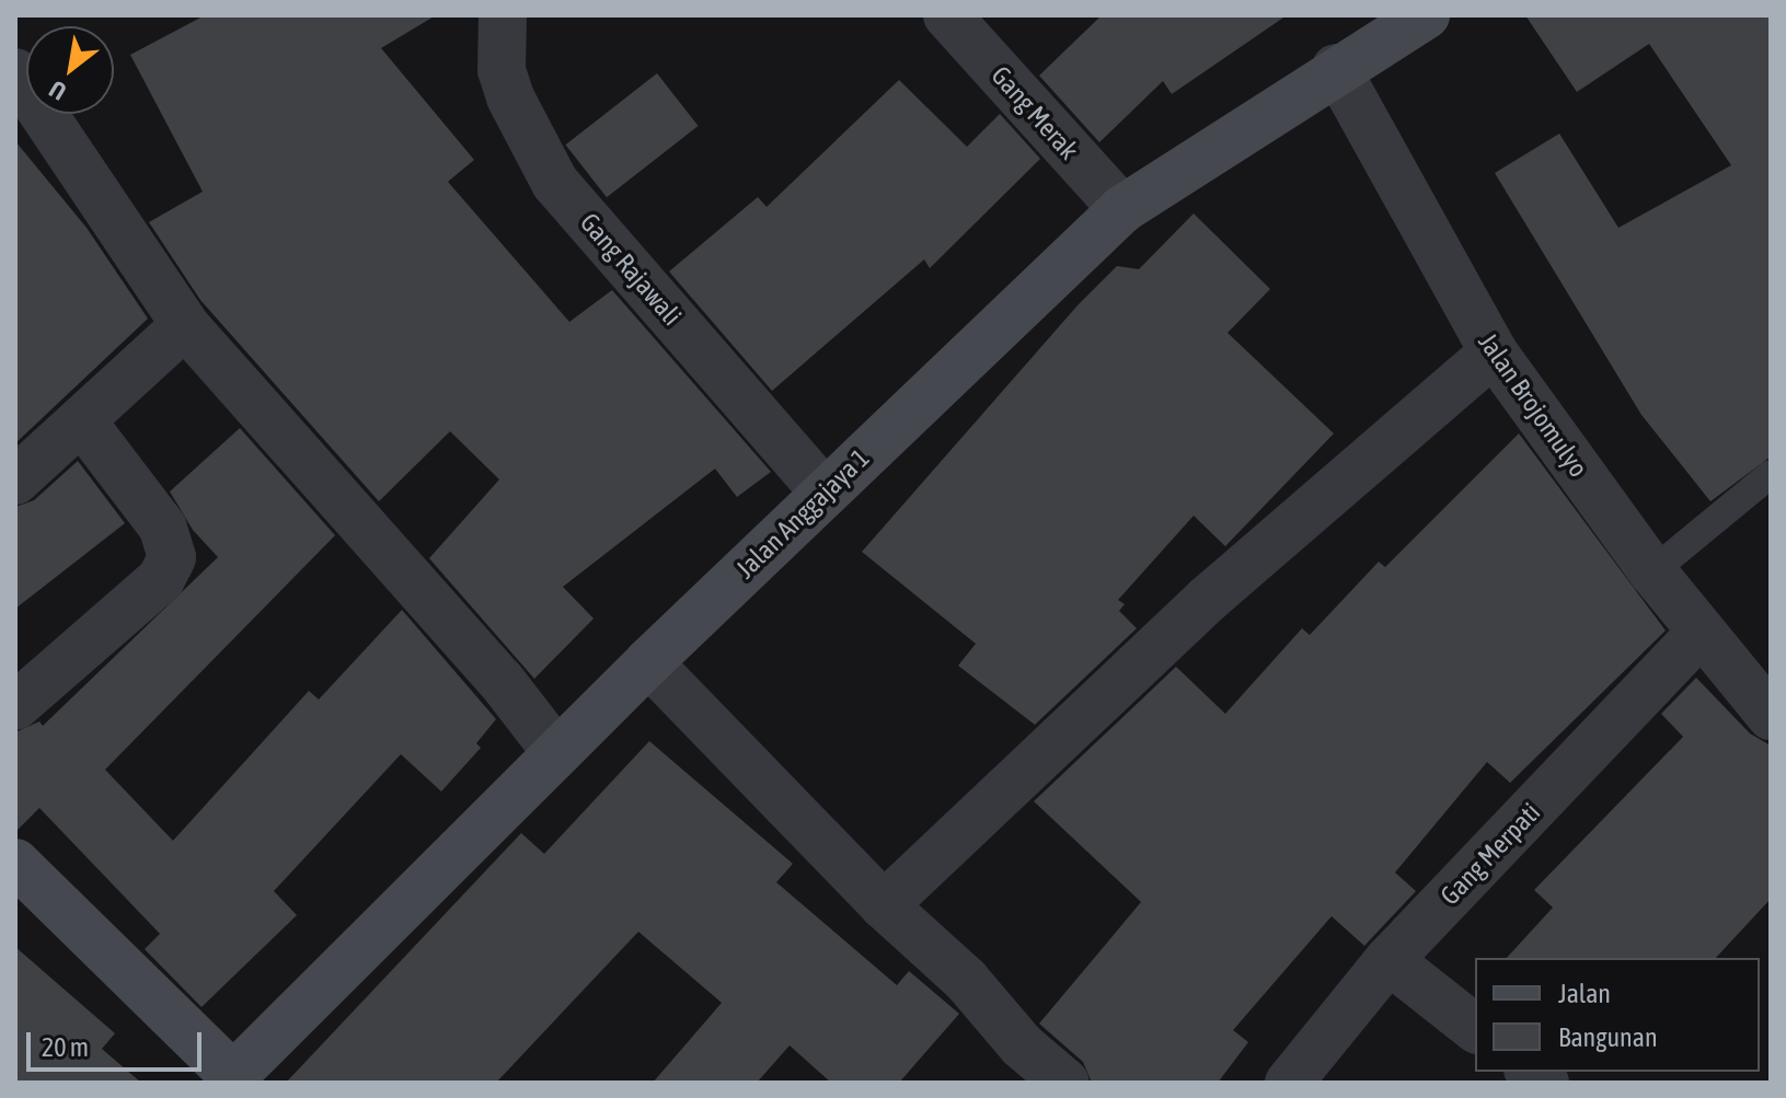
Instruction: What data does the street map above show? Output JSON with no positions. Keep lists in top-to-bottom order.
{
  "streets": {
    "main road": ["Jalan Anggajaya 1"],
    "street": [
      "Gang Merak",
      "Gang Rajawali",
      "Jalan Brojomulyo",
      "Gang Merpati"
    ]
  },
  "crossings": [
    ["Gang Merak", "Jalan Anggajaya 1"],
    ["Gang Rajawali", "Jalan Anggajaya 1"],
    ["Jalan Brojomulyo", "Jalan Anggajaya 1"],
    ["Jalan Brojomulyo", "Gang Merpati"]
  ],
  "legend": ["Jalan", "Bangunan"],
  "scale_bar": "20 m",
  "north": "bottom left"
}
